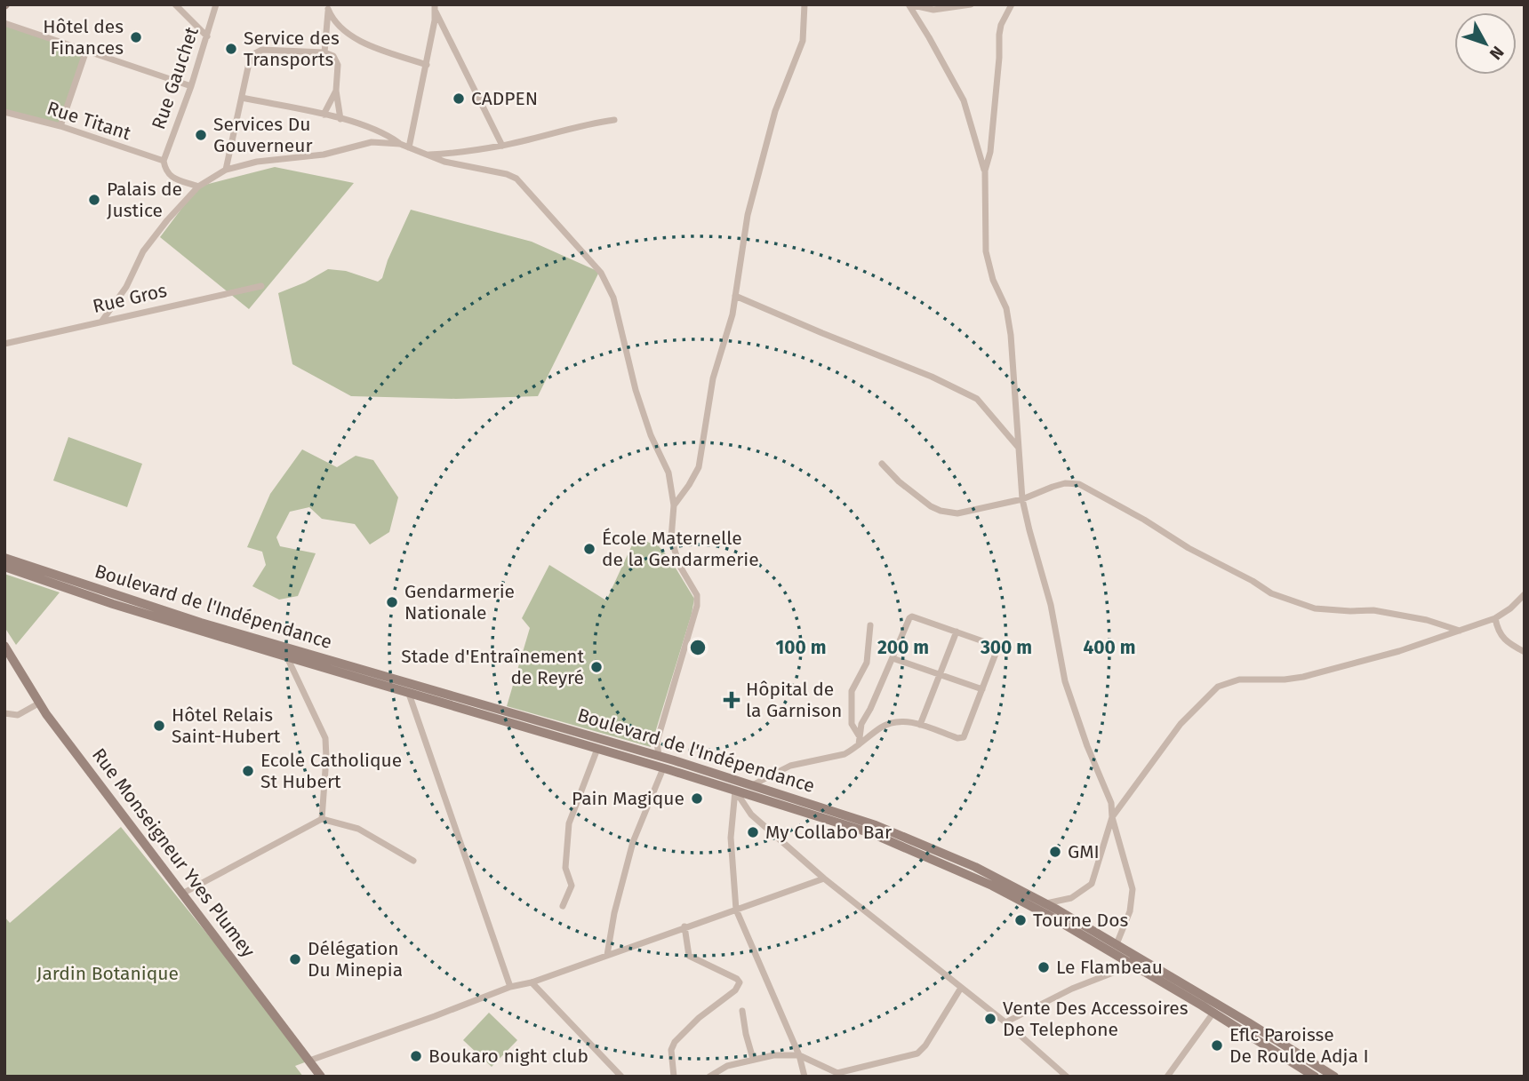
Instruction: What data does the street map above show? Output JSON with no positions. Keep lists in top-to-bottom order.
{
  "streets": {
    "main road": ["Boulevard de l'Indépendance", "Rue Monseigneur Yves Plumey"],
    "street": ["Rue Gauchet", "Rue Titant", "Rue Gros"]
  },
  "crossings": [
    ["Rue Gauchet", "Rue Titant"]
  ],
  "parks": ["Jardin Botanique"],
  "places": {
    "other": [
      "Hôtel des Finances",
      "Service des Transports",
      "CADPEN",
      "Services Du Gouverneur",
      "Palais de Justice",
      "École Maternelle de la Gendarmerie",
      "Gendarmerie Nationale",
      "Stade d'Entraînement de Reyré",
      "Hôtel Relais Saint-Hubert",
      "Ecole Catholique St Hubert",
      "Pain Magique",
      "My Collabo Bar",
      "GMI",
      "Tourne Dos",
      "Délégation Du Minepia",
      "Le Flambeau",
      "Vente Des Accessoires De Telephone",
      "Eflc Paroisse De Roulde Adja I",
      "Boukaro night club"
    ],
    "health": ["Hôpital de la Garnison"]
  },
  "north": "bottom right",
  "rings": [
    "100 m",
    "200 m",
    "300 m",
    "400 m"
  ]
}
